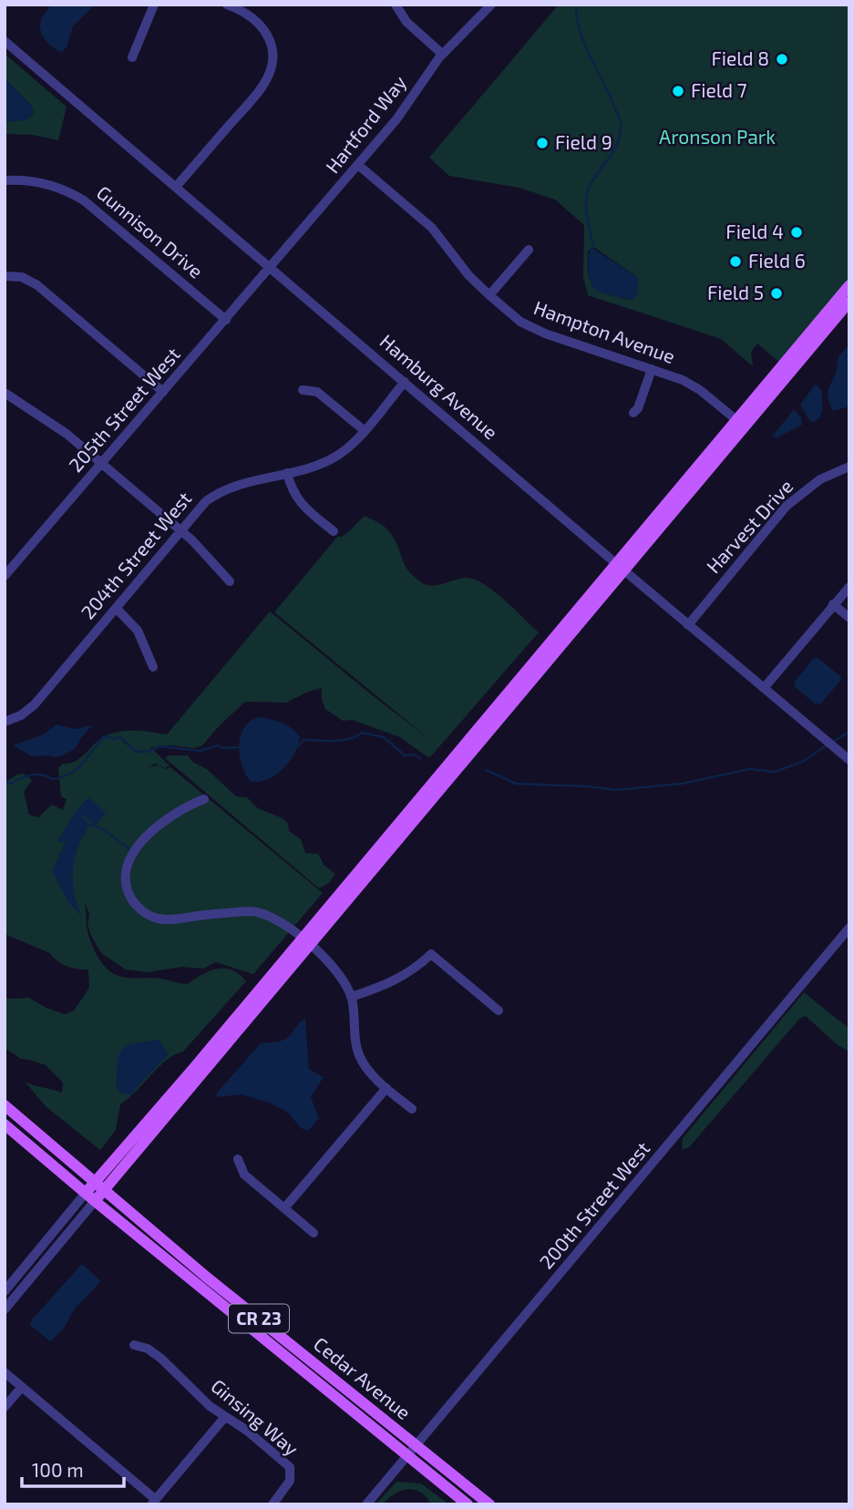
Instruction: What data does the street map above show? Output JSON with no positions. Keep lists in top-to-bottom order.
{
  "streets": {
    "main road": ["CR 23", "Cedar Avenue"],
    "street": [
      "Hartford Way",
      "Gunnison Drive",
      "Hampton Avenue",
      "Hamburg Avenue",
      "205th Street West",
      "Harvest Drive",
      "204th Street West",
      "200th Street West",
      "Ginsing Way"
    ]
  },
  "crossings": [
    ["Hartford Way", "Hampton Avenue"],
    ["Hartford Way", "Hamburg Avenue"],
    ["Hartford Way", "205th Street West"],
    ["Gunnison Drive", "205th Street West"],
    ["Hamburg Avenue", "205th Street West"],
    ["Hamburg Avenue", "Harvest Drive"],
    ["Hamburg Avenue", "204th Street West"],
    ["200th Street West", "Cedar Avenue"],
    ["CR 23", "Cedar Avenue"]
  ],
  "parks": ["Aronson Park"],
  "places": [
    "Field 8",
    "Field 7",
    "Field 9",
    "Field 4",
    "Field 6",
    "Field 5"
  ],
  "scale_bar": "100 m"
}
